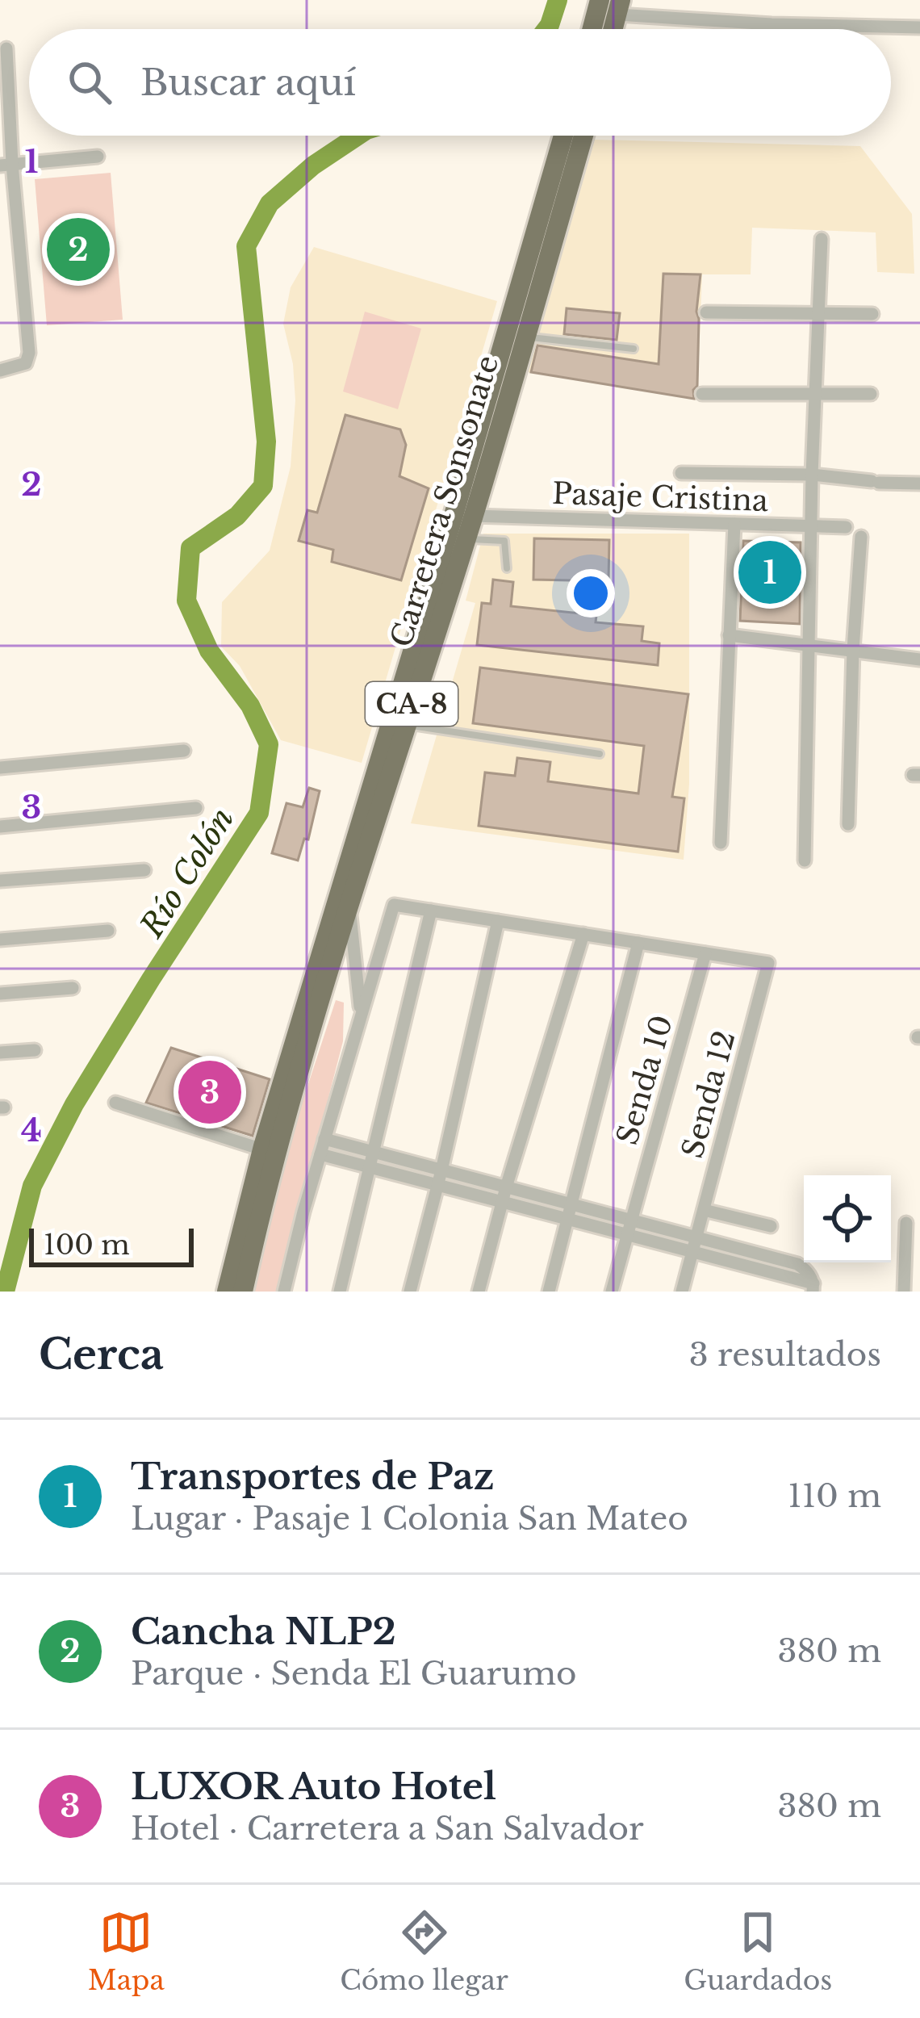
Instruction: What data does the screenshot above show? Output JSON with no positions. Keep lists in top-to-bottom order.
{
  "streets": {
    "highway": ["Carretera Sonsonate", "CA-8"],
    "street": ["Pasaje Cristina", "Senda 10", "Senda 12"]
  },
  "crossings": [
    ["Pasaje Cristina", "Carretera Sonsonate"],
    ["Senda 10", "Senda 12"]
  ],
  "water": ["Río Colón"],
  "scale_bar": "100 m",
  "page": {
    "search": "Buscar aquí",
    "pins": ["2", "1", "3"],
    "scale": "100 m",
    "heading": ["Cerca", "3 resultados"],
    "list": [
      {
        "mark": "1",
        "name": "Transportes de Paz",
        "note": "Lugar · Pasaje 1 Colonia San Mateo",
        "value": "110 m"
      },
      {
        "mark": "2",
        "name": "Cancha NLP2",
        "note": "Parque · Senda El Guarumo",
        "value": "380 m"
      },
      {
        "mark": "3",
        "name": "LUXOR Auto Hotel",
        "note": "Hotel · Carretera a San Salvador",
        "value": "380 m"
      }
    ],
    "nav": ["Mapa", "Cómo llegar", "Guardados"]
  },
  "grid": {
    "rows": [
      "1",
      "2",
      "3",
      "4"
    ]
  }
}
